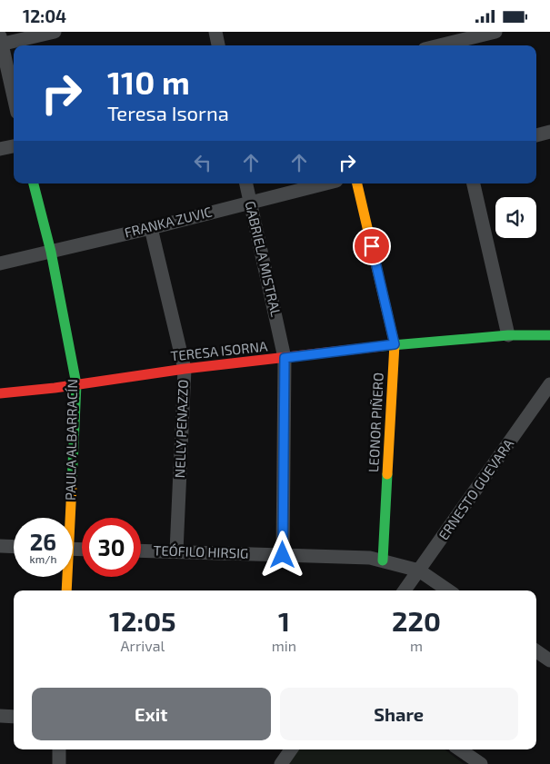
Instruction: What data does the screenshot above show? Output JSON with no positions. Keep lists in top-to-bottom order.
{
  "streets": {
    "street": [
      "FRANKA ZUVIC",
      "GABRIELA MISTRAL",
      "TERESA ISORNA",
      "LEONOR PIÑERO",
      "NELLY PENAZZO",
      "PAULA ALBARRACÍN",
      "ERNESTO GUEVARA",
      "TEÓFILO HIRSIG"
    ]
  },
  "crossings": [
    ["FRANKA ZUVIC", "GABRIELA MISTRAL"],
    ["FRANKA ZUVIC", "NELLY PENAZZO"],
    ["FRANKA ZUVIC", "PAULA ALBARRACÍN"],
    ["GABRIELA MISTRAL", "TERESA ISORNA"],
    ["GABRIELA MISTRAL", "TEÓFILO HIRSIG"],
    ["TERESA ISORNA", "LEONOR PIÑERO"],
    ["TERESA ISORNA", "NELLY PENAZZO"],
    ["TERESA ISORNA", "PAULA ALBARRACÍN"],
    ["LEONOR PIÑERO", "TEÓFILO HIRSIG"],
    ["NELLY PENAZZO", "TEÓFILO HIRSIG"],
    ["ERNESTO GUEVARA", "TEÓFILO HIRSIG"]
  ],
  "page": {
    "status": "12:04",
    "turn": ["110 m", "Teresa Isorna"],
    "speed": "26 km/h",
    "limit": "30",
    "eta": [
      "12:05",
      "Arrival",
      "1",
      "min",
      "220",
      "m"
    ],
    "buttons": ["Exit", "Share"]
  }
}
